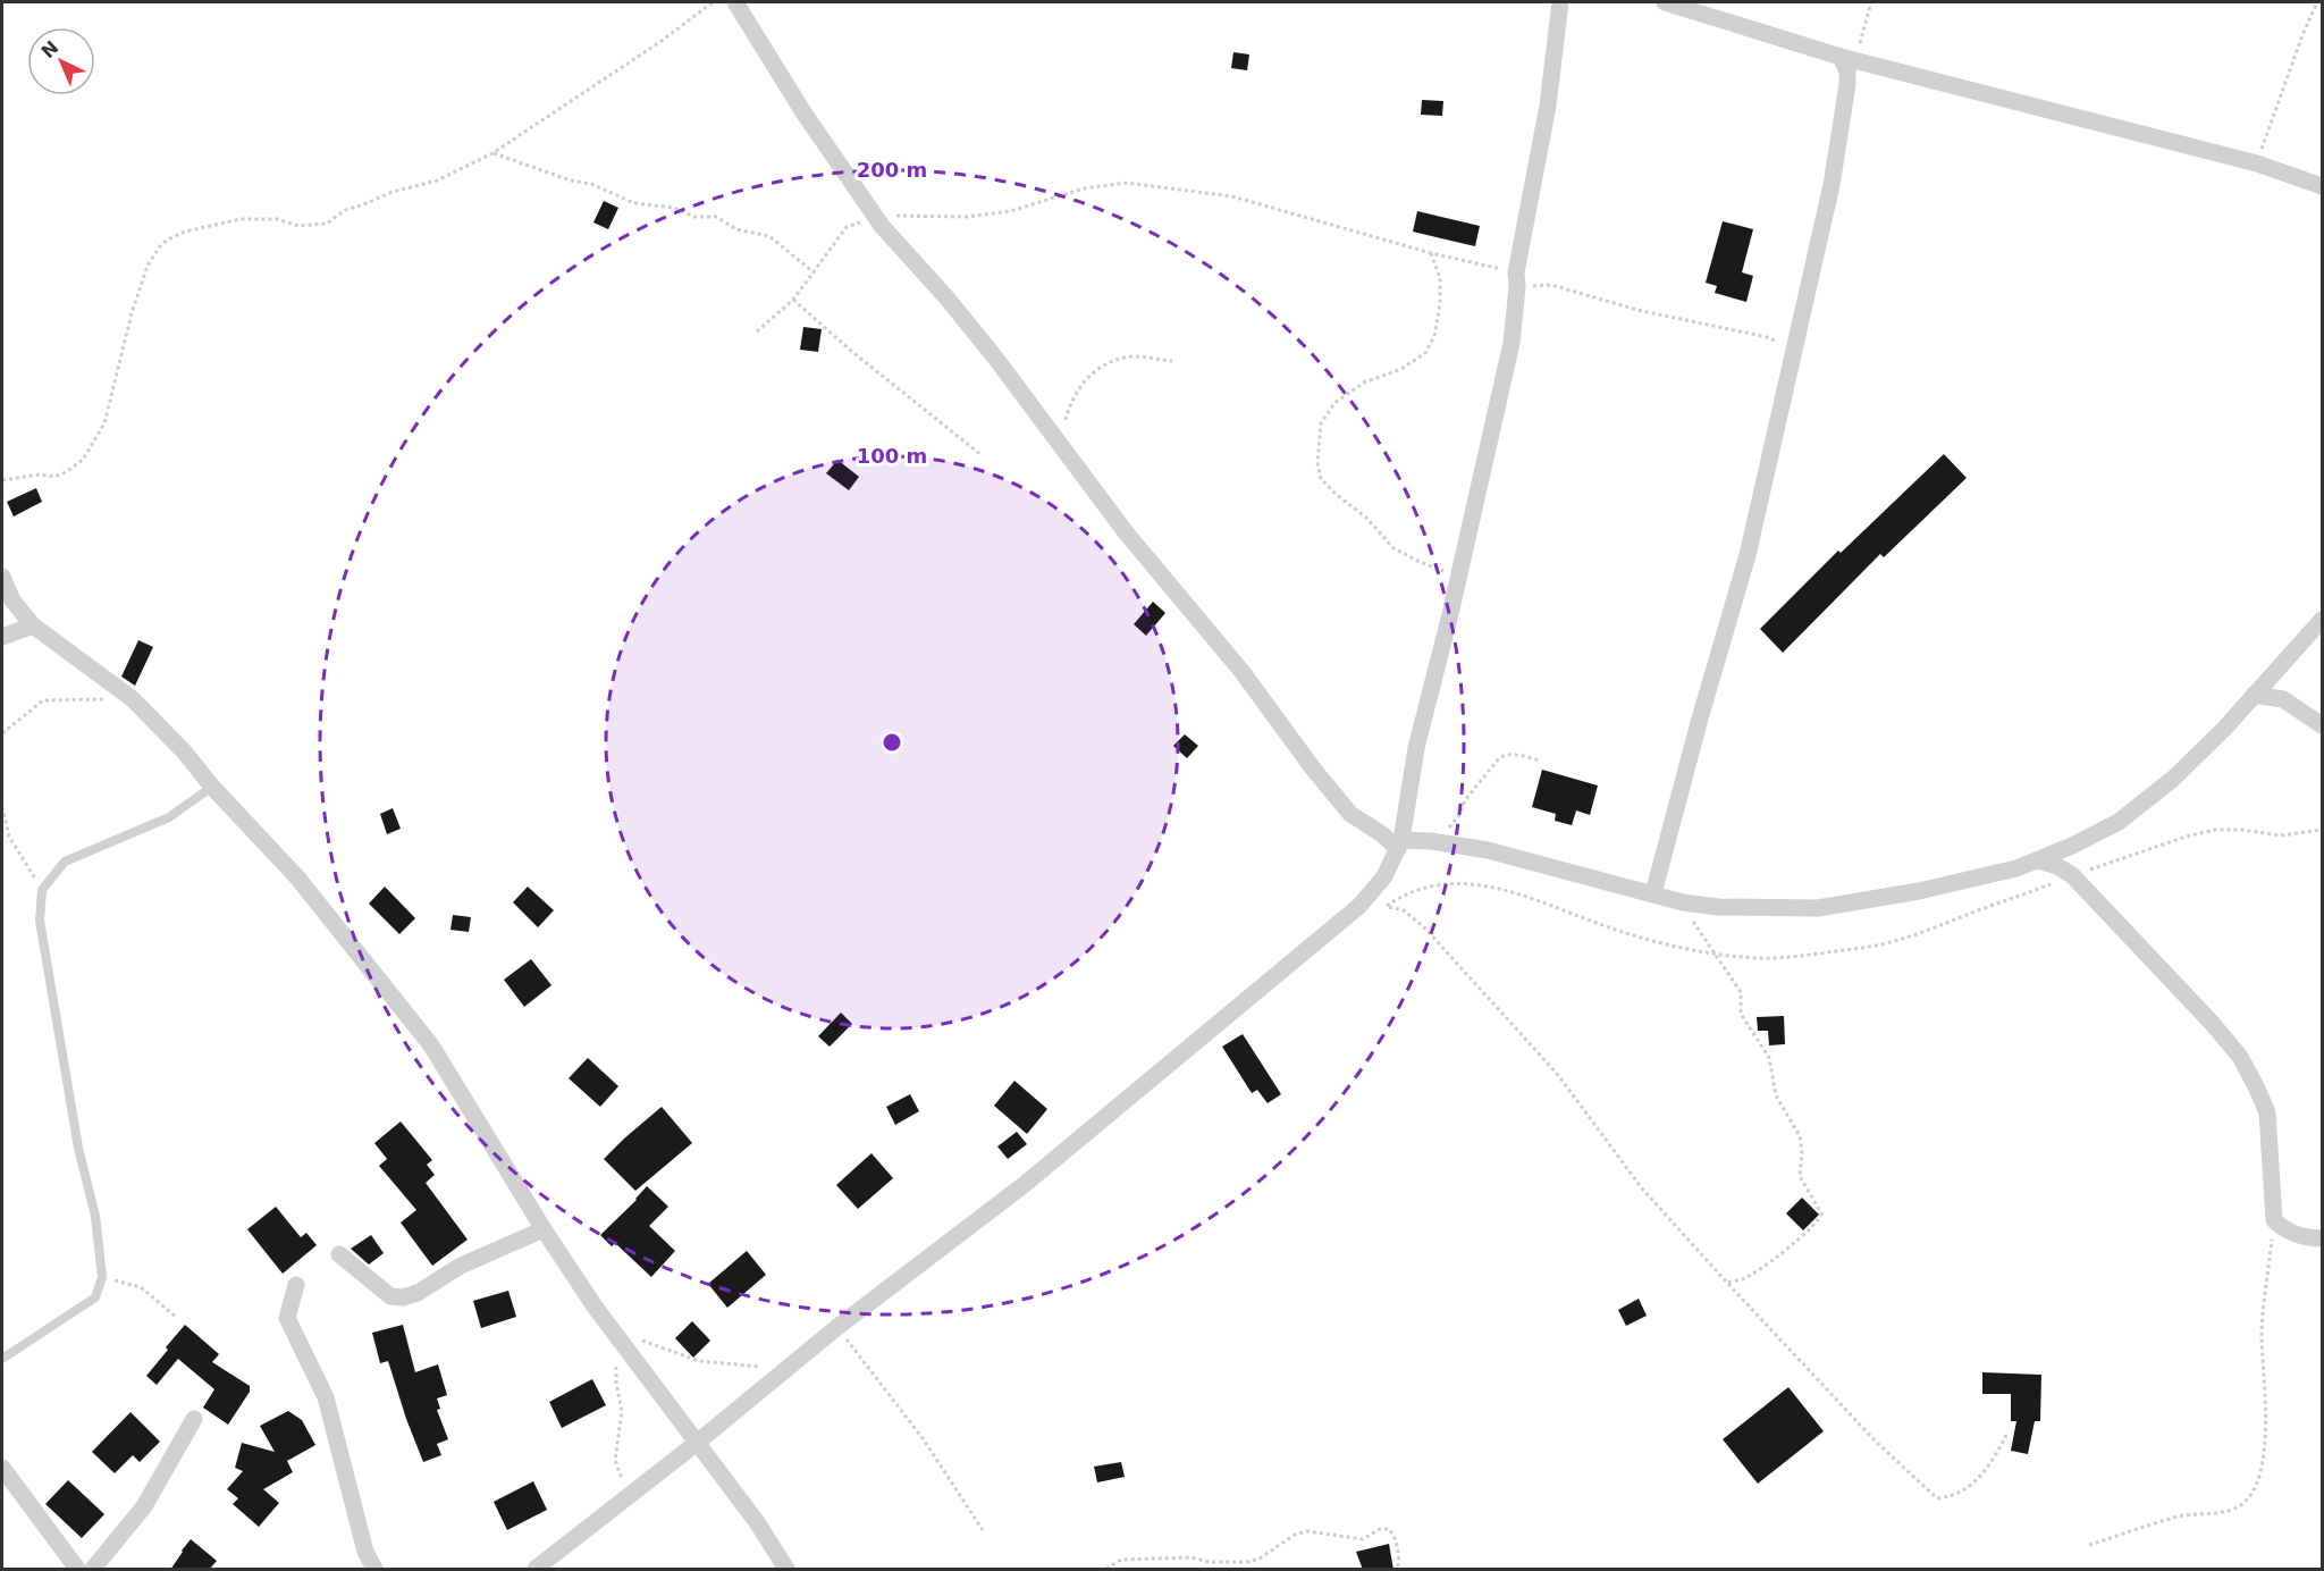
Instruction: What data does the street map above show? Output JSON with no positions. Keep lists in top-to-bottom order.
{
  "north": "top left",
  "rings": ["200 m", "100 m"]
}
